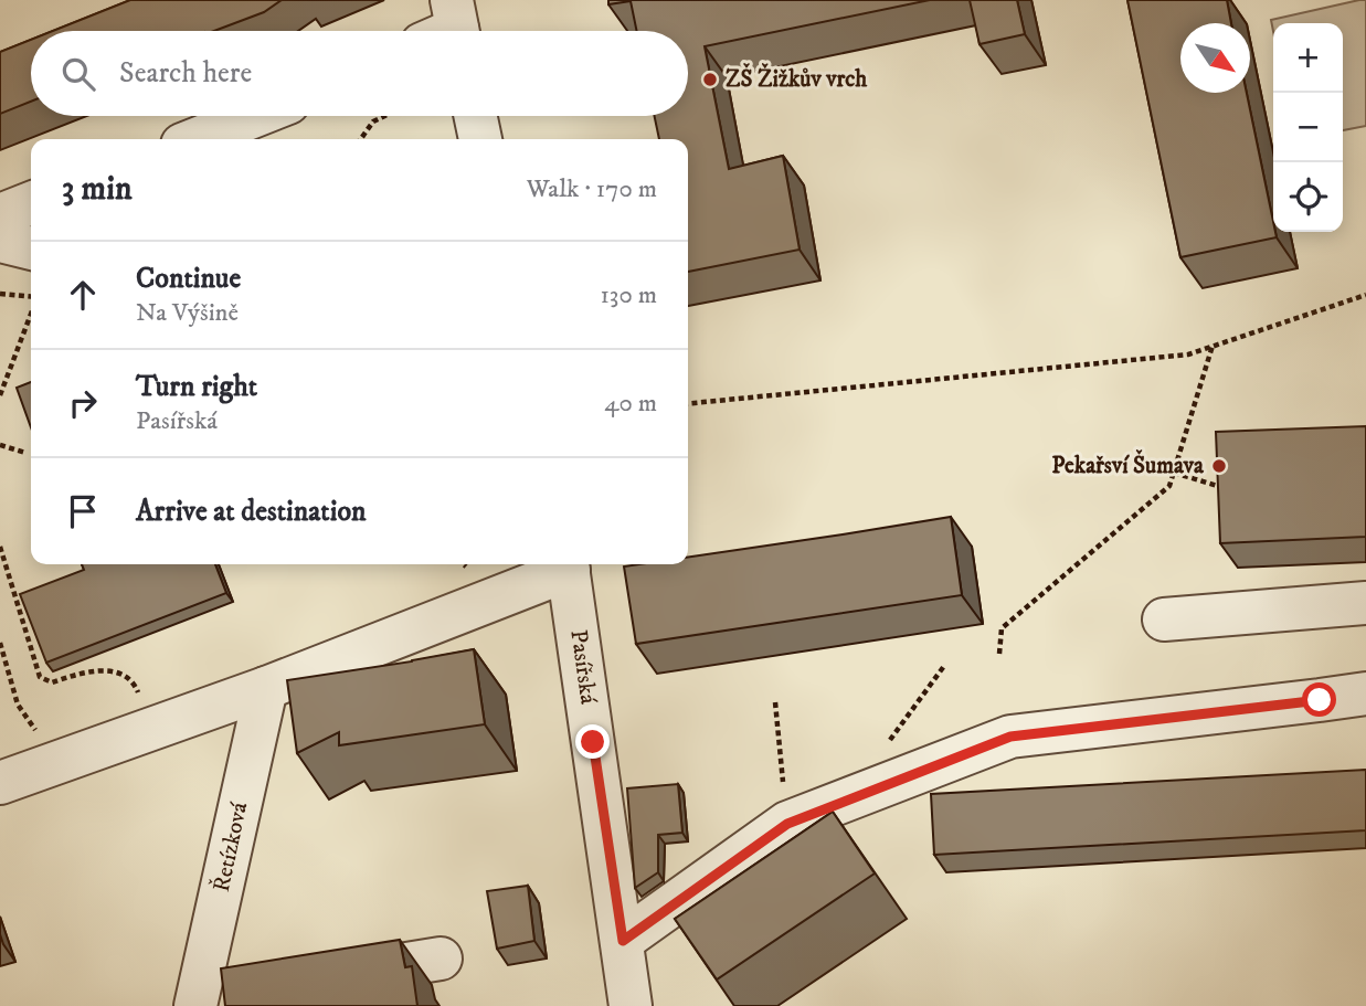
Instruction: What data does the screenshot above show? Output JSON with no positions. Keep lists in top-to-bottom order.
{
  "streets": {
    "street": ["Pasířská", "Řetízková"]
  },
  "places": ["ZŠ Žižkův vrch", "Pekařsví Šumava"],
  "north": "bottom right",
  "page": {
    "map_buttons": ["+", "−"],
    "search": "Search here",
    "heading": ["3 min", "Walk · 170 m"],
    "list": [
      ["Continue", "Na Výšině", "130 m"],
      ["Turn right", "Pasířská", "40 m"],
      "Arrive at destination"
    ]
  }
}
